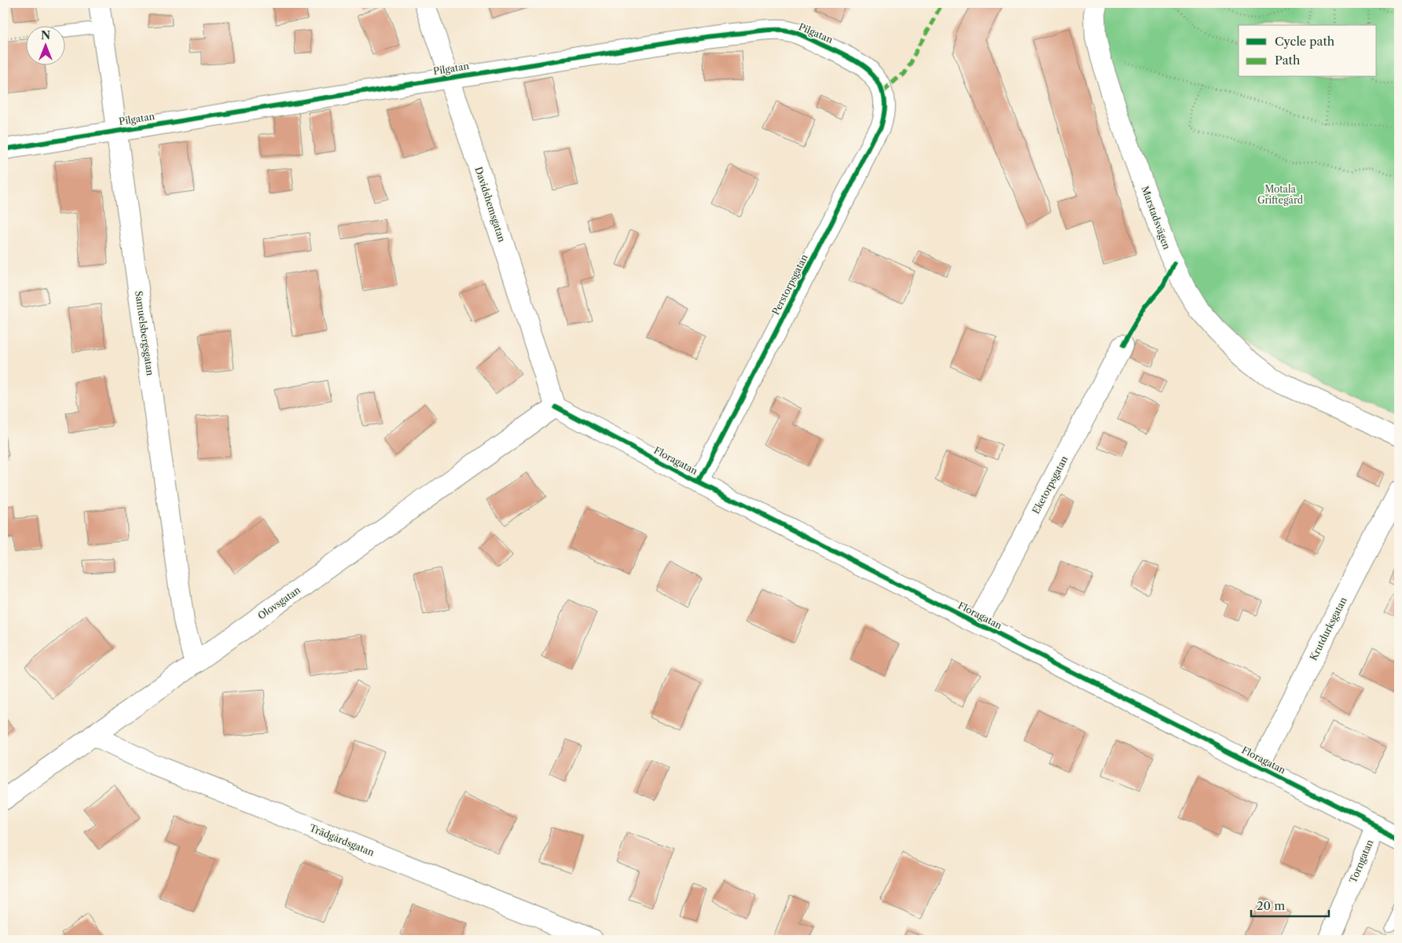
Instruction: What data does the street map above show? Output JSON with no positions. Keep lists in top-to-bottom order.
{
  "streets": {
    "street": [
      "Pilgatan",
      "Davidshemsgatan",
      "Marstadsvägen",
      "Perstorpsgatan",
      "Samuelsbergsgatan",
      "Floragatan",
      "Eketorpsgatan",
      "Olovsgatan",
      "Krutdurksgatan",
      "Trädgårdsgatan",
      "Torngatan"
    ]
  },
  "crossings": [
    ["Pilgatan", "Davidshemsgatan"],
    ["Pilgatan", "Perstorpsgatan"],
    ["Pilgatan", "Samuelsbergsgatan"],
    ["Davidshemsgatan", "Floragatan"],
    ["Davidshemsgatan", "Olovsgatan"],
    ["Perstorpsgatan", "Floragatan"],
    ["Samuelsbergsgatan", "Olovsgatan"],
    ["Floragatan", "Eketorpsgatan"],
    ["Floragatan", "Olovsgatan"],
    ["Floragatan", "Krutdurksgatan"],
    ["Floragatan", "Torngatan"],
    ["Olovsgatan", "Trädgårdsgatan"]
  ],
  "parks": ["Motala Griftegård"],
  "legend": ["Cycle path", "Path"],
  "scale_bar": "20 m",
  "north": "top"
}
